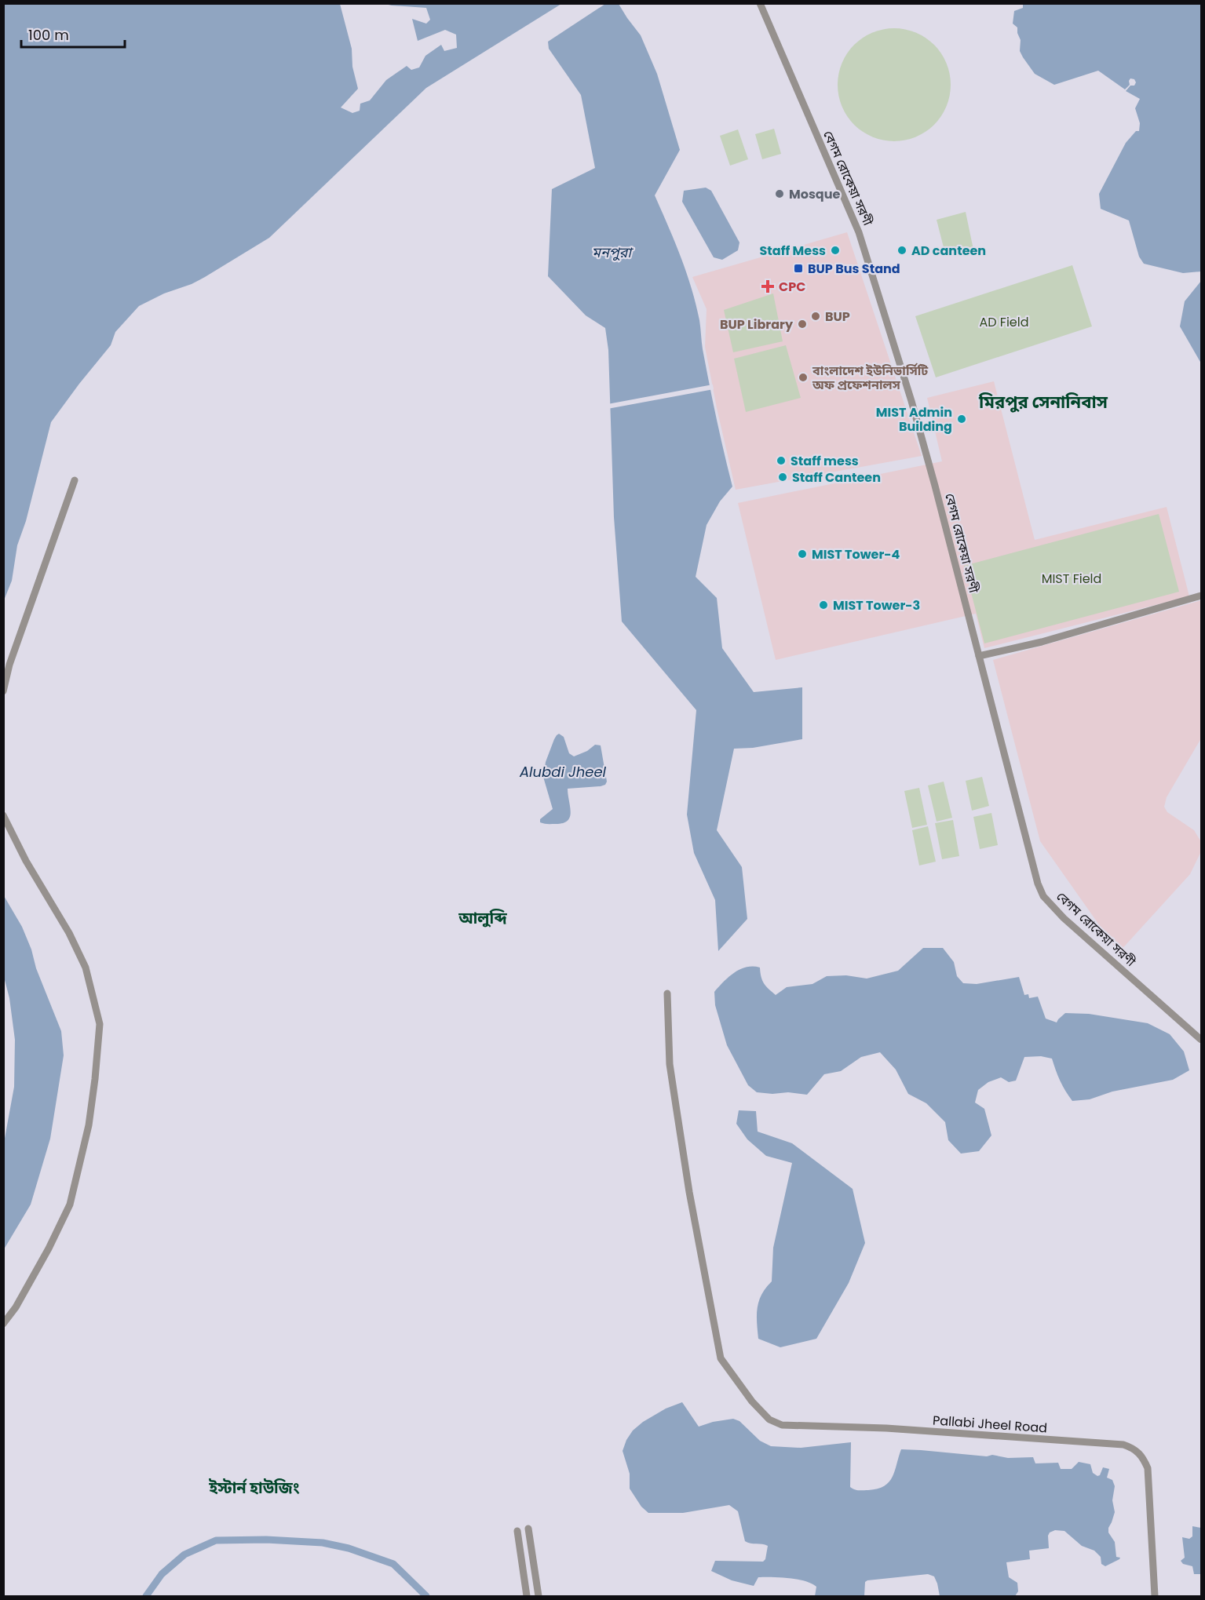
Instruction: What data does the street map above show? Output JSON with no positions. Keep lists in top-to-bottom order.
{
  "streets": {
    "street": ["বেগম রোকেয়া সরণী", "Pallabi Jheel Road"]
  },
  "districts": ["মিরপুর সেনানিবাস", "আলুব্দি", "ইস্টার্ন হাউজিং"],
  "water": ["মনপুরা", "Alubdi Jheel"],
  "parks": ["AD Field", "MIST Field"],
  "places": {
    "other": [
      "Mosque",
      "Staff Mess",
      "AD canteen",
      "BUP",
      "BUP Library",
      "বাংলাদেশ ইউনিভার্সিটি অফ প্রফেশনালস",
      "MIST Admin Building",
      "Staff mess",
      "Staff Canteen",
      "MIST Tower-4",
      "MIST Tower-3"
    ],
    "transit": ["BUP Bus Stand"],
    "health": ["CPC"]
  },
  "scale_bar": "100 m"
}
